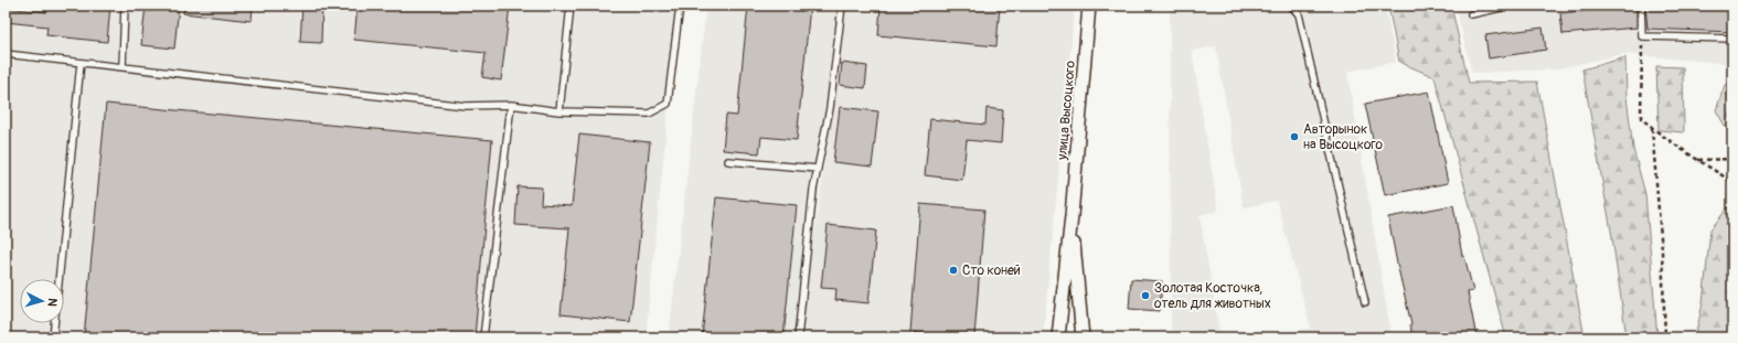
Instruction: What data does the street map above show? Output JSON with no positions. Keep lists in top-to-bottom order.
{
  "streets": {
    "street": ["улица Высоцкого"]
  },
  "places": ["Авторынок на Высоцкого", "Сто коней", "Золотая Косточка, отель для животных"],
  "north": "right"
}
